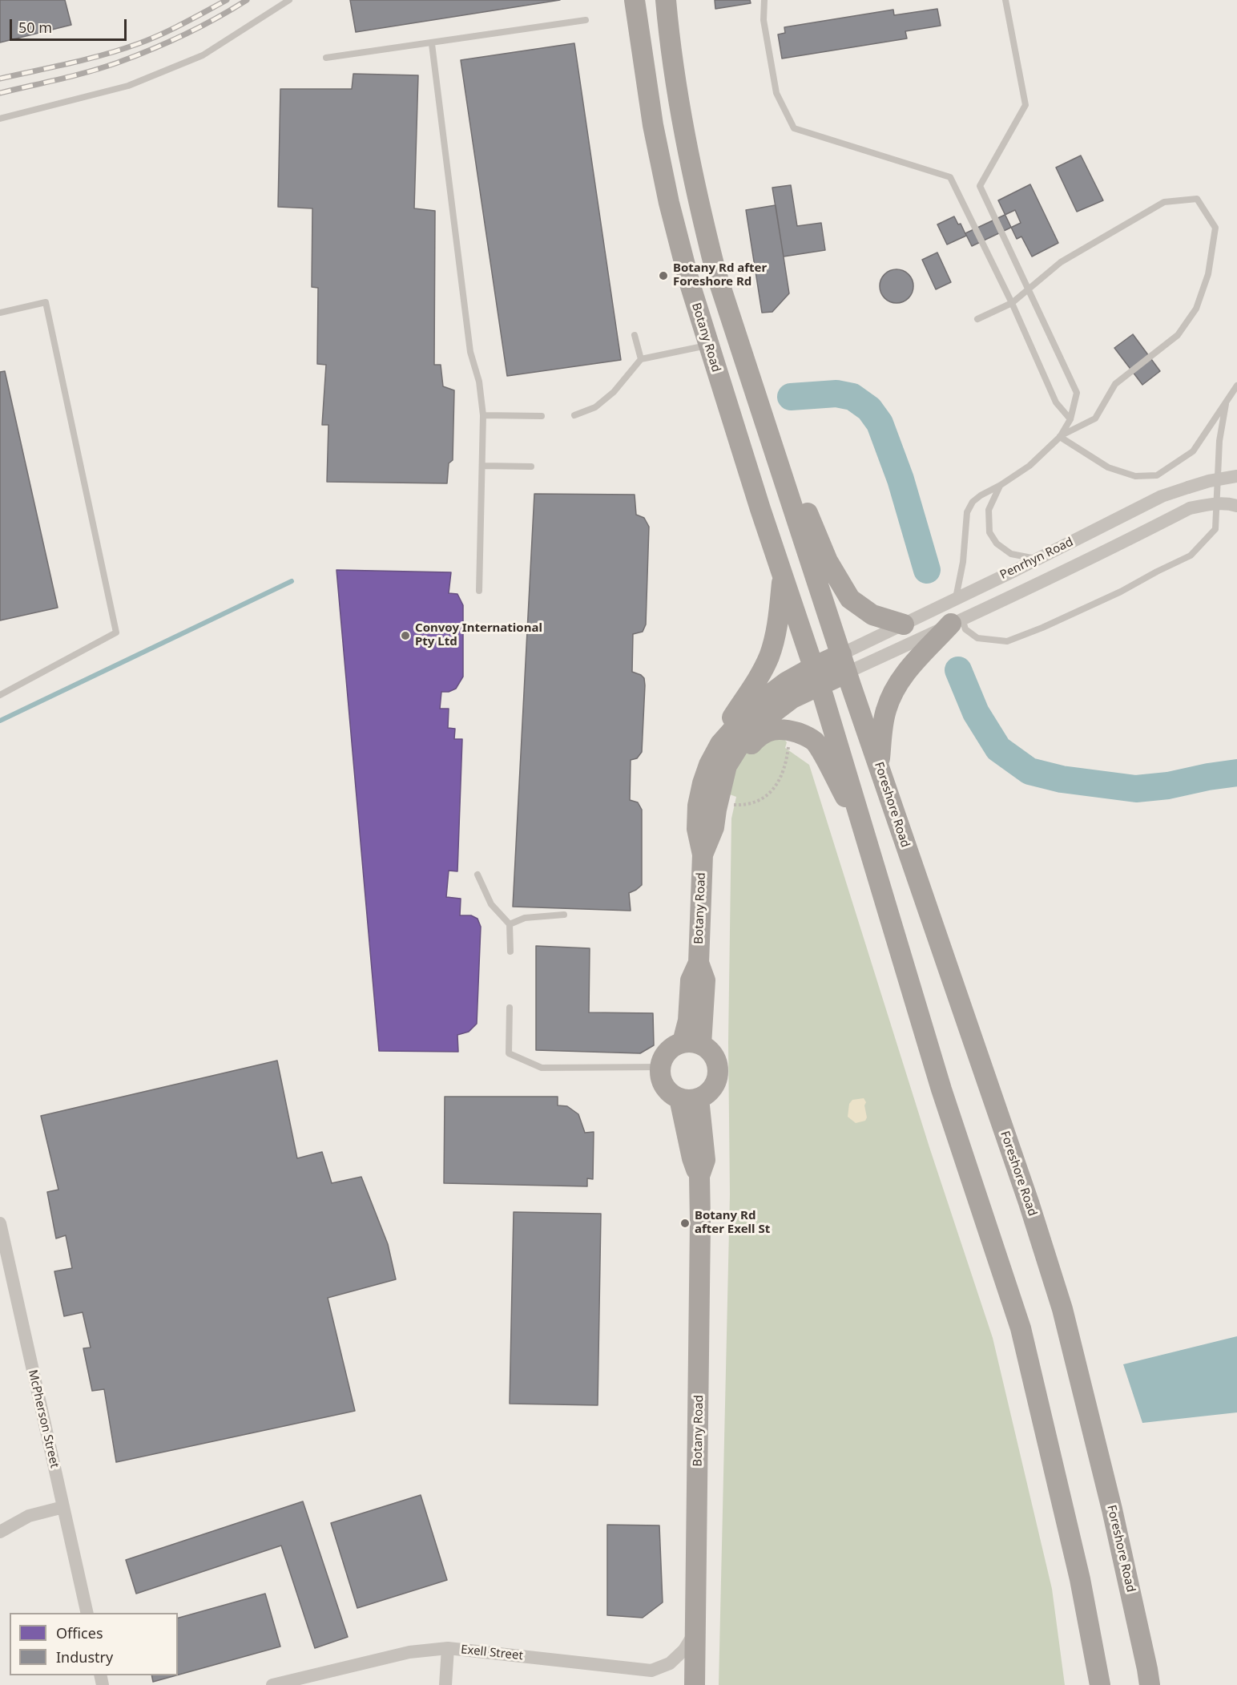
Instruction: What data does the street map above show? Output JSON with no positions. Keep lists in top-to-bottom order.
{
  "streets": {
    "main road": ["Botany Road", "Foreshore Road"],
    "street": ["Penrhyn Road", "McPherson Street", "Exell Street"]
  },
  "crossings": [
    ["Botany Road", "Penrhyn Road"],
    ["Botany Road", "Foreshore Road"],
    ["Botany Road", "Exell Street"],
    ["Penrhyn Road", "Foreshore Road"]
  ],
  "places": ["Botany Rd after Foreshore Rd", "Convoy International Pty Ltd", "Botany Rd after Exell St"],
  "legend": ["Offices", "Industry"],
  "scale_bar": "50 m"
}
